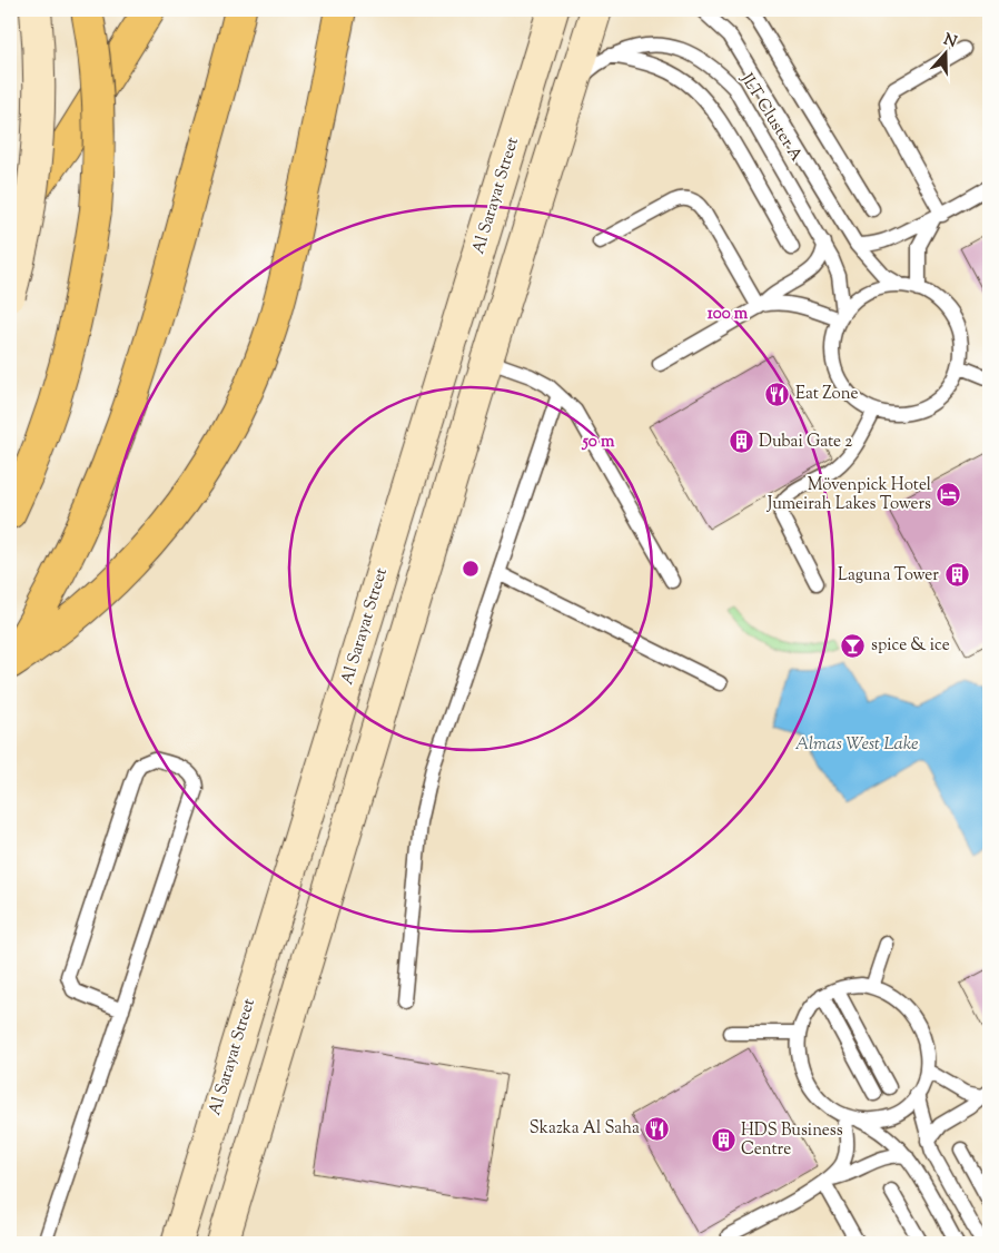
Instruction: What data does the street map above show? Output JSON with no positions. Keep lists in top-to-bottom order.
{
  "streets": {
    "main road": ["Al Sarayat Street"],
    "lane": ["JLT Cluster A"]
  },
  "water": ["Almas West Lake"],
  "places": {
    "restaurant": ["Eat Zone", "Skazka Al Saha"],
    "building": ["Dubai Gate 2", "Laguna Tower", "HDS Business Centre"],
    "hotel": ["Mövenpick Hotel Jumeirah Lakes Towers"],
    "bar": ["spice & ice"]
  },
  "north": "top",
  "rings": ["100 m", "50 m"]
}
